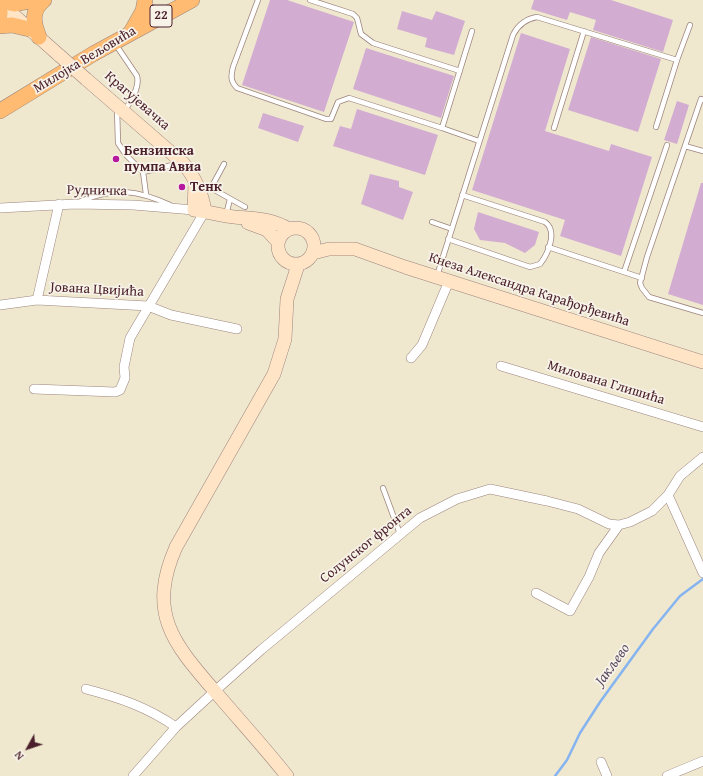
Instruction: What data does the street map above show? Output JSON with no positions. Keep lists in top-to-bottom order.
{
  "streets": {
    "main road": [
      "22",
      "Милојка Вељовића",
      "Крагујевачка",
      "Кнеза Александра Карађорђевића"
    ],
    "street": [
      "Рудничка",
      "Јована Цвијића",
      "Милована Глишића",
      "Солунског фронта"
    ]
  },
  "crossings": [
    ["Крагујевачка", "Рудничка"]
  ],
  "water": ["Јакљево"],
  "places": ["Бензинска пумпа Авиа", "Тенк"],
  "north": "bottom left"
}
